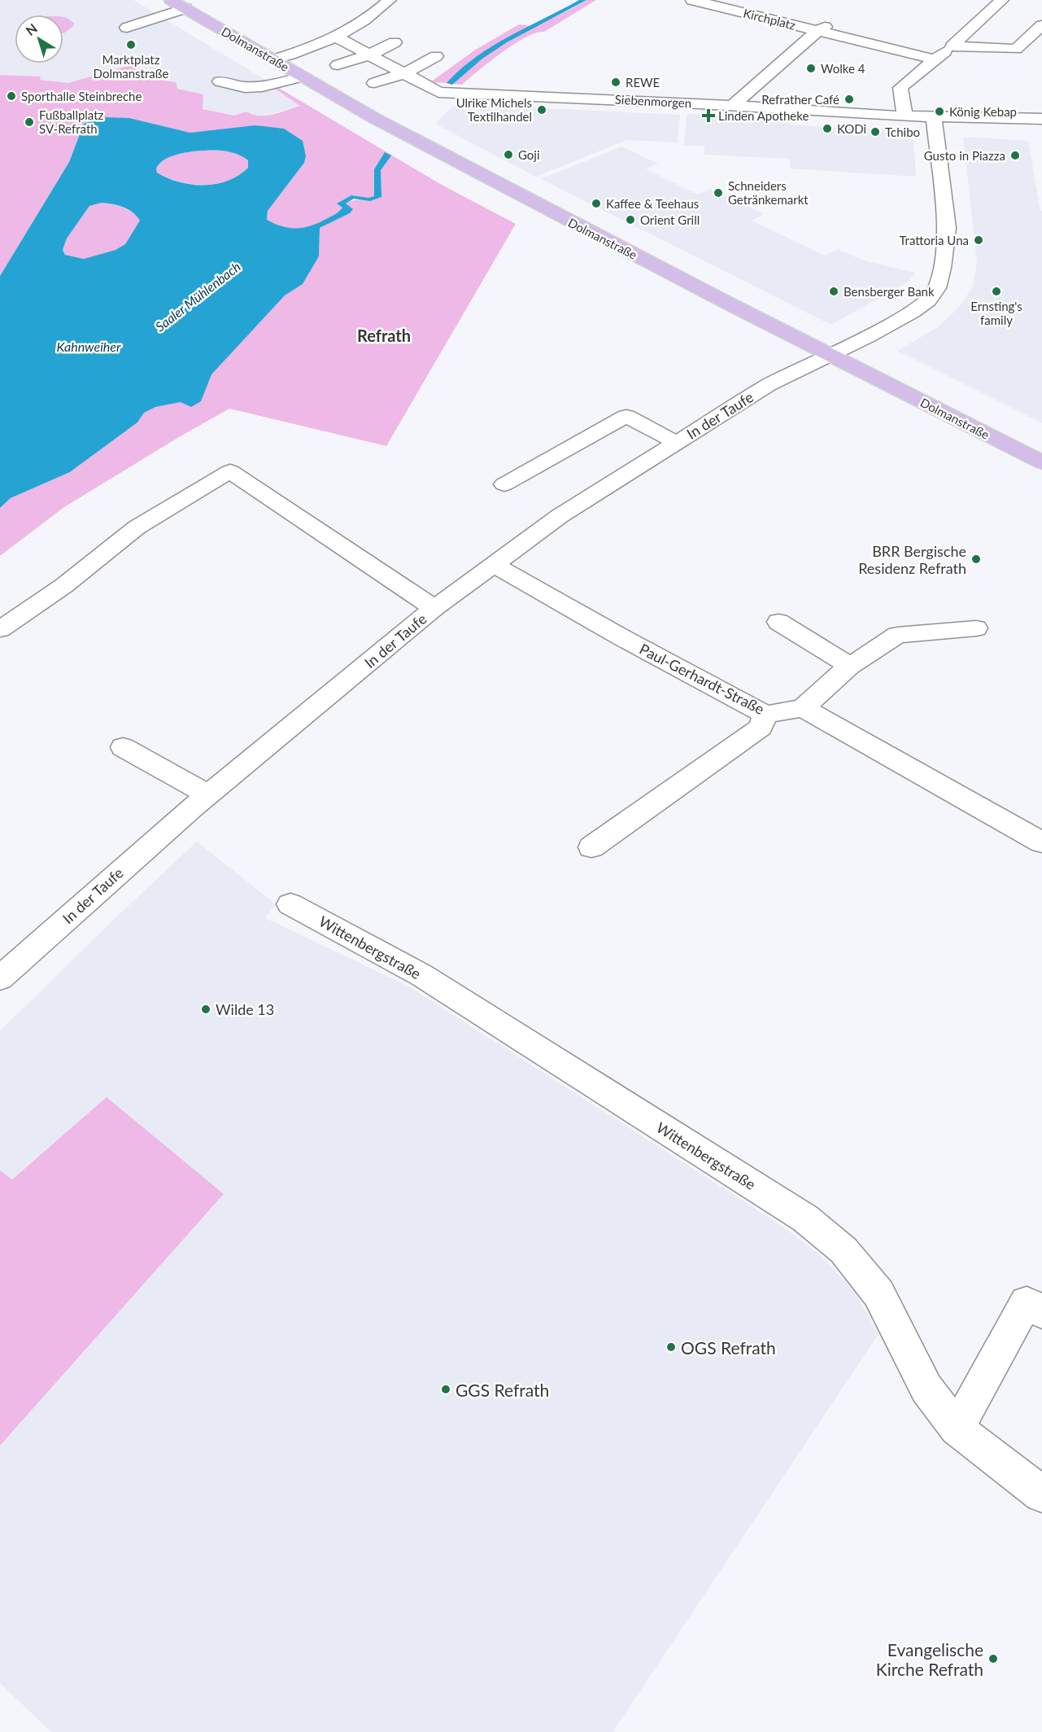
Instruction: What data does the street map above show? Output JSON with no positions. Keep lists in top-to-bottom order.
{
  "streets": {
    "main road": ["Dolmanstraße"],
    "street": [
      "Kirchplatz",
      "Siebenmorgen",
      "In der Taufe",
      "Paul-Gerhardt-Straße",
      "Wittenbergstraße"
    ]
  },
  "crossings": [
    ["Kirchplatz", "Siebenmorgen"],
    ["Dolmanstraße", "In der Taufe"],
    ["Siebenmorgen", "In der Taufe"],
    ["In der Taufe", "Paul-Gerhardt-Straße"]
  ],
  "districts": ["Refrath"],
  "water": ["Saaler Mühlenbach", "Kahnweiher"],
  "places": {
    "other": [
      "Marktplatz Dolmanstraße",
      "Wolke 4",
      "REWE",
      "Sporthalle Steinbreche",
      "Refrather Café",
      "Ulrike Michels Textilhandel",
      "König Kebap",
      "Fußballplatz SV-Refrath",
      "KODi",
      "Tchibo",
      "Goji",
      "Gusto in Piazza",
      "Schneiders Getränkemarkt",
      "Kaffee & Teehaus",
      "Orient Grill",
      "Trattoria Una",
      "Bensberger Bank",
      "Ernsting's family",
      "BRR Bergische Residenz Refrath",
      "Wilde 13",
      "OGS Refrath",
      "GGS Refrath",
      "Evangelische Kirche Refrath"
    ],
    "health": ["Linden Apotheke"]
  },
  "north": "top left"
}
